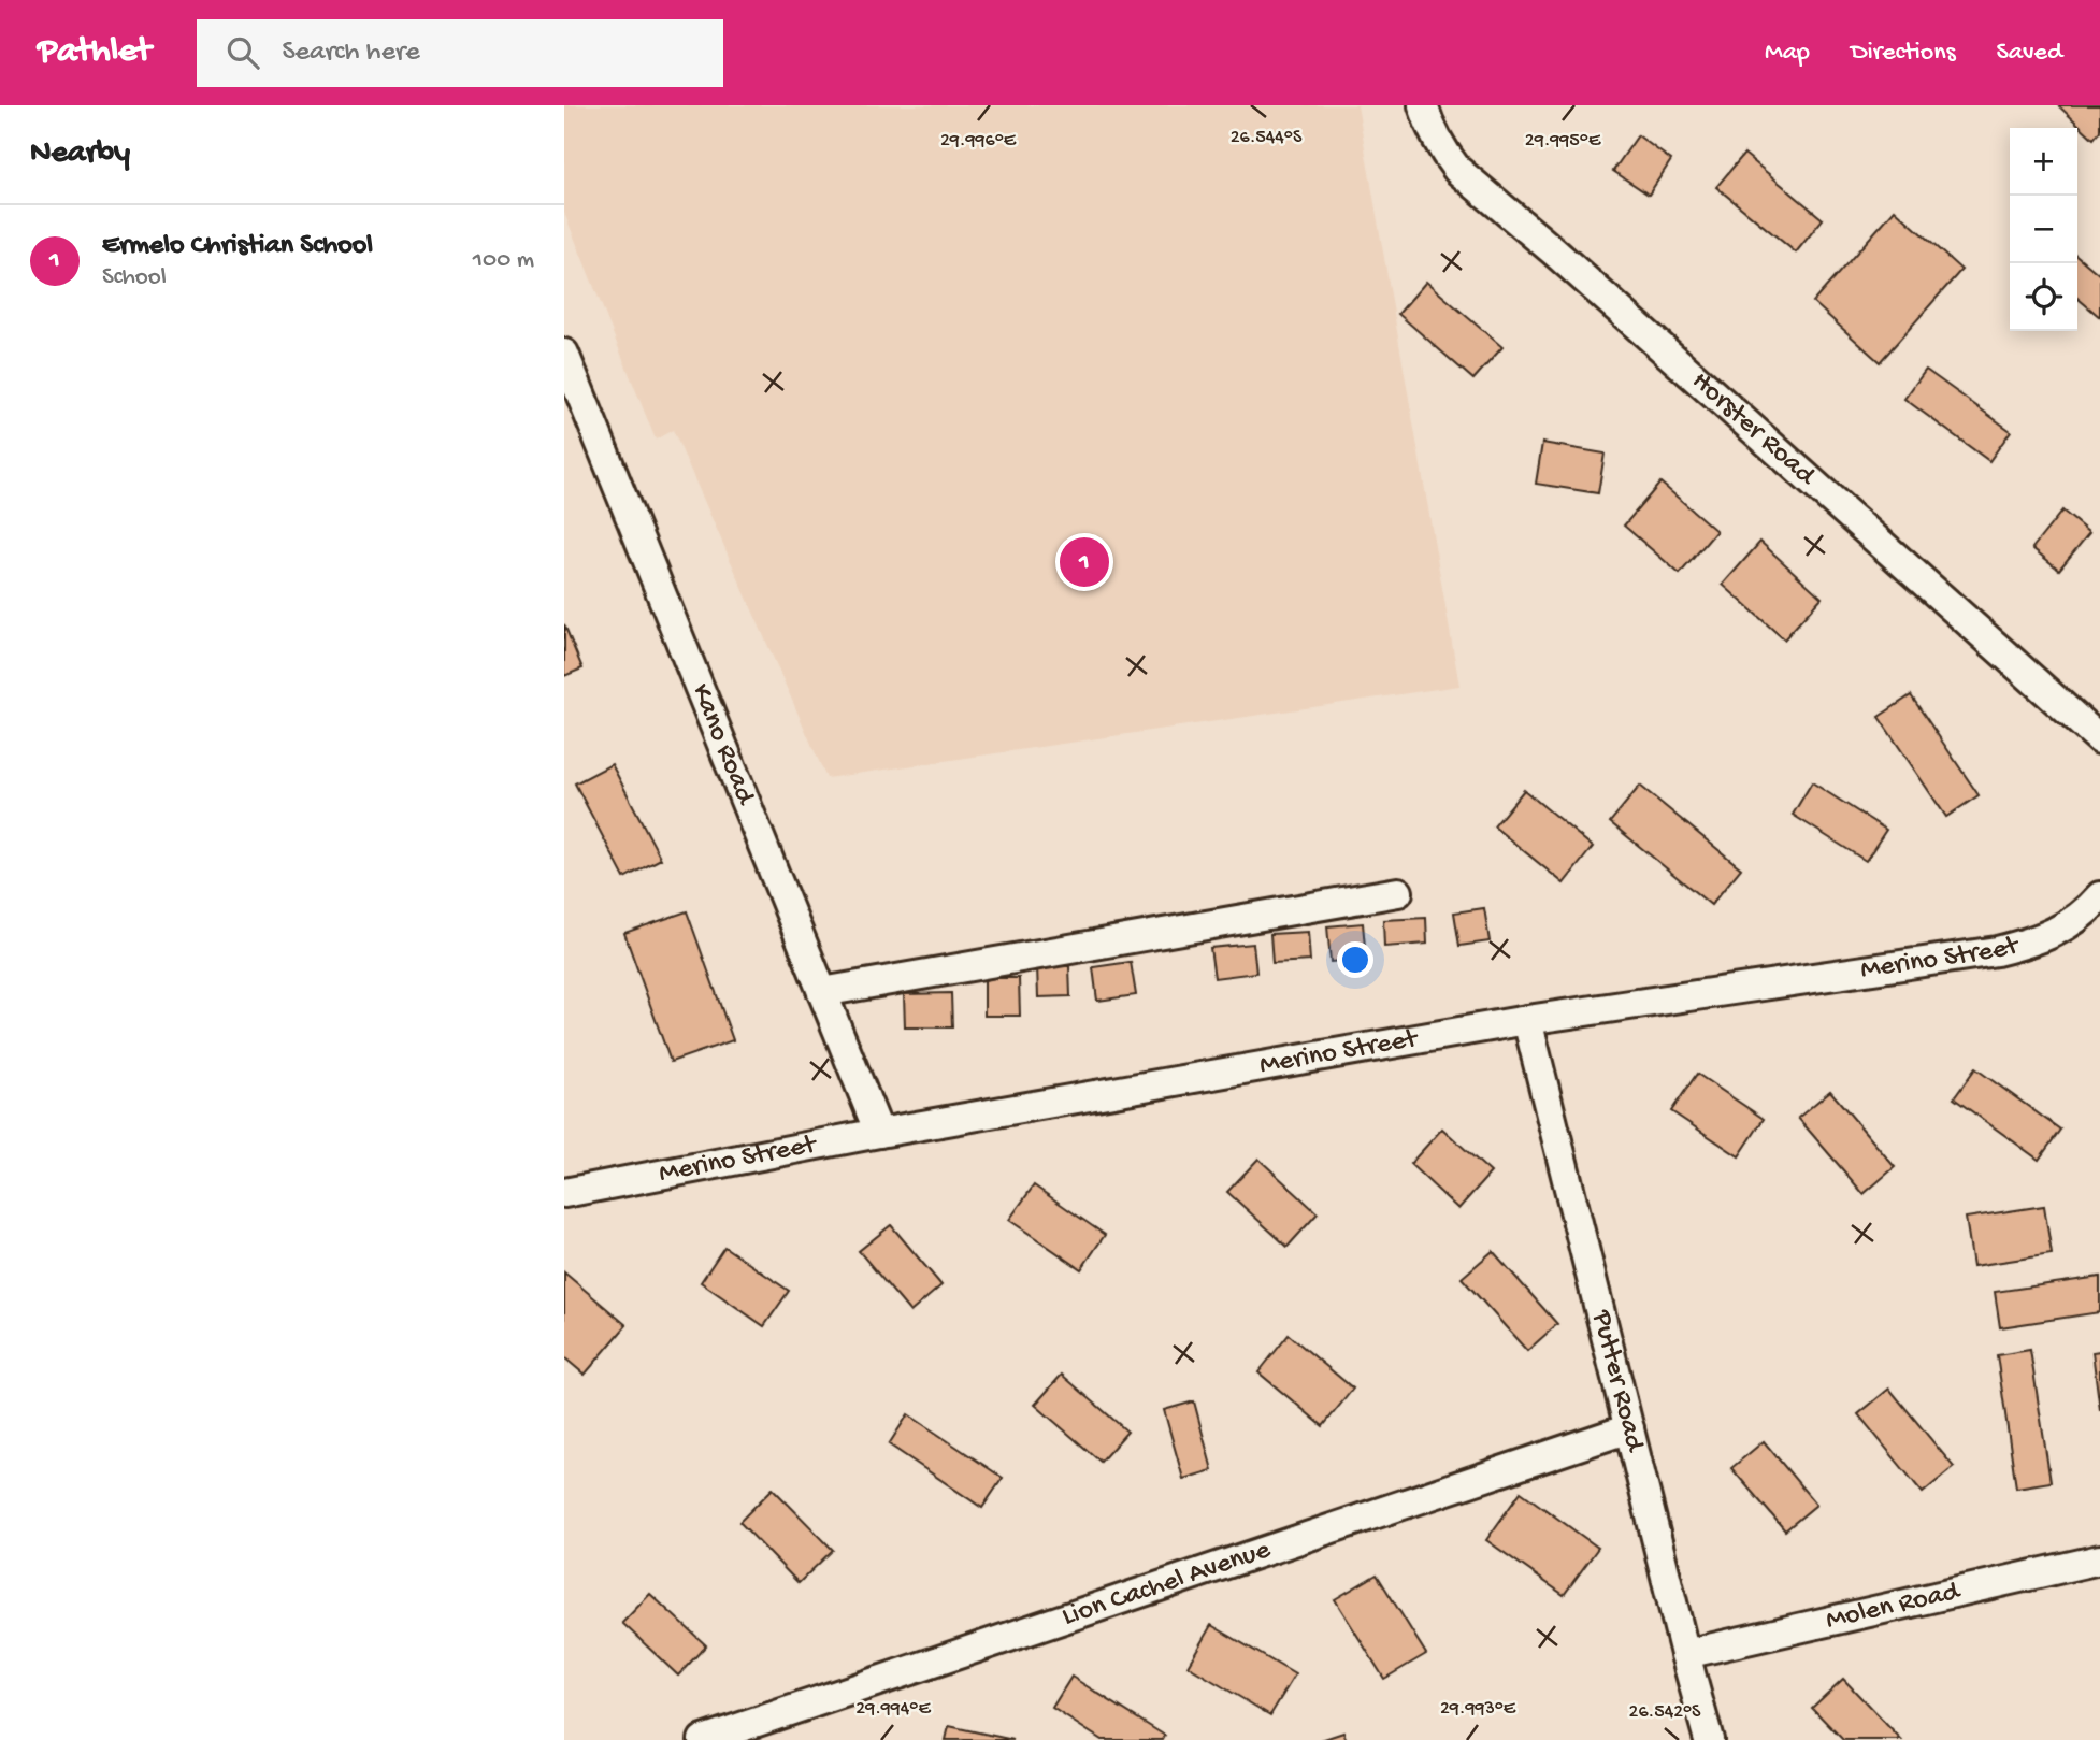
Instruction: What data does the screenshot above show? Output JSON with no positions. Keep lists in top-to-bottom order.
{
  "streets": {
    "street": [
      "Horster Road",
      "Kano Road",
      "Merino Street",
      "Putter Road",
      "Lion Cachel Avenue",
      "Molen Road"
    ]
  },
  "crossings": [
    ["Kano Road", "Merino Street"],
    ["Merino Street", "Putter Road"],
    ["Putter Road", "Lion Cachel Avenue"],
    ["Putter Road", "Molen Road"]
  ],
  "page": {
    "header": "Pathlet",
    "search": "Search here",
    "nav": ["Map", "Directions", "Saved"],
    "heading": "Nearby",
    "map_buttons": ["+", "−"],
    "list": [
      {
        "mark": "1",
        "name": "Ermelo Christian School",
        "note": "School",
        "value": "100 m"
      }
    ],
    "pins": "1"
  },
  "coordinates": [
    "26.544°S",
    "29.996°E",
    "29.995°E",
    "29.994°E",
    "29.993°E",
    "26.542°S"
  ]
}
